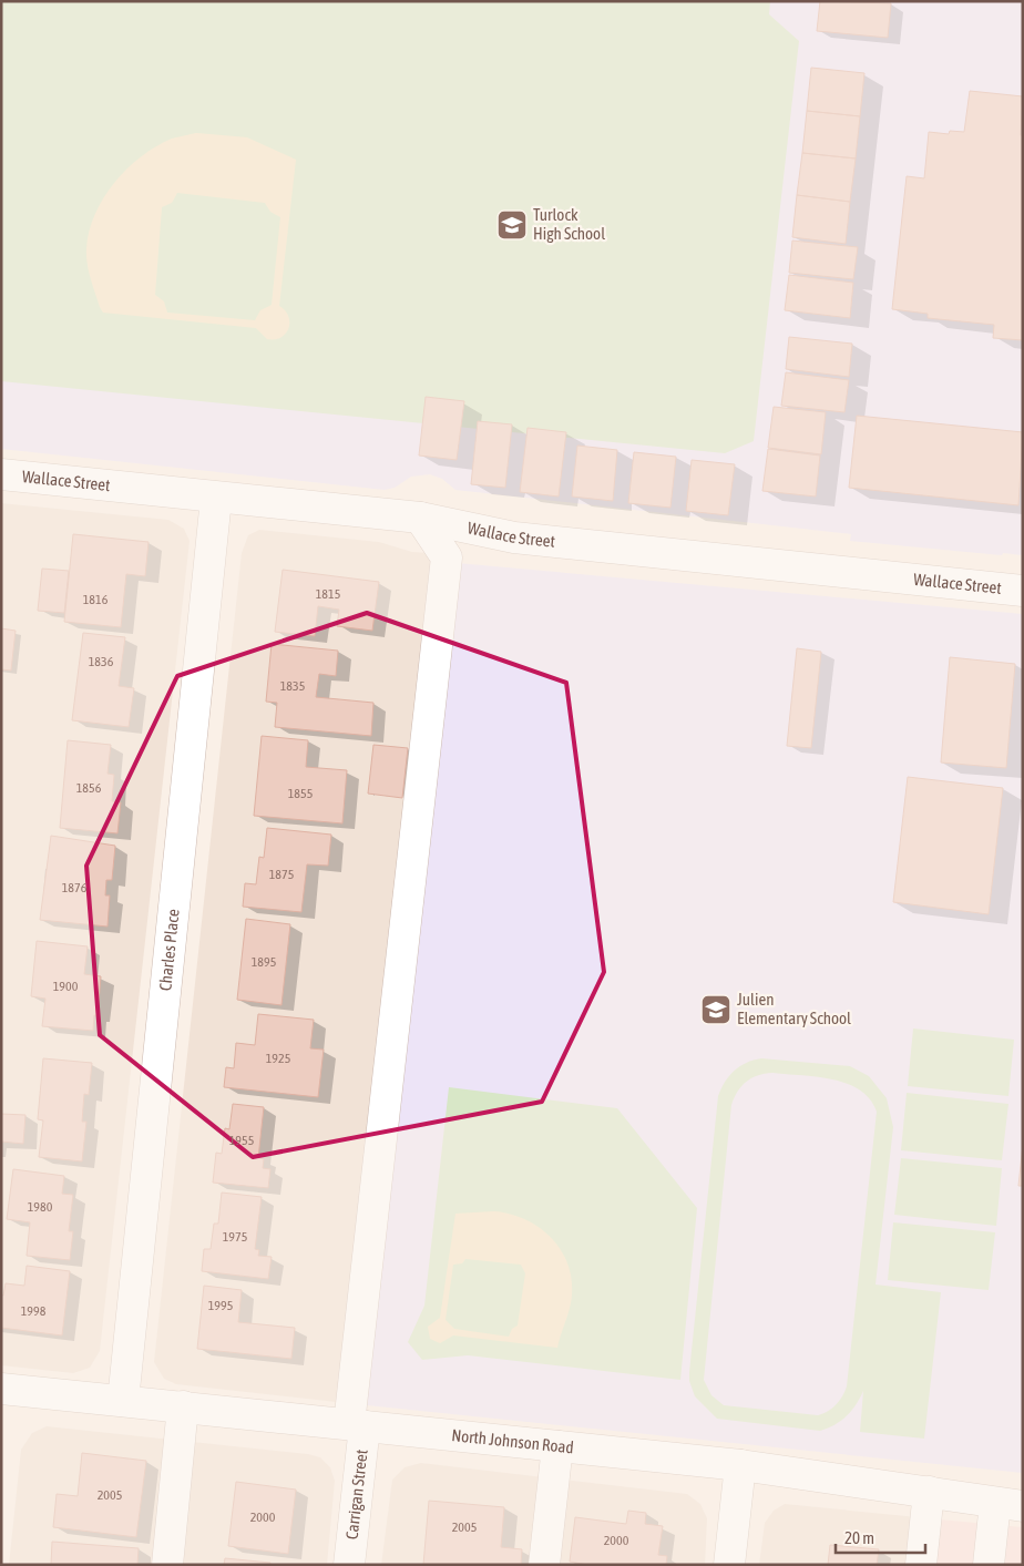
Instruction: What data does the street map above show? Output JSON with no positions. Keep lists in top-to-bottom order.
{
  "streets": {
    "street": [
      "Wallace Street",
      "Charles Place",
      "North Johnson Road",
      "Carrigan Street"
    ]
  },
  "crossings": [
    ["Wallace Street", "Charles Place"],
    ["Wallace Street", "Carrigan Street"],
    ["Charles Place", "North Johnson Road"],
    ["North Johnson Road", "Carrigan Street"]
  ],
  "places": {
    "school or university": ["Turlock High School", "Julien Elementary School"]
  },
  "house_numbers": [
    "1815",
    "1816",
    "1836",
    "1835",
    "1856",
    "1855",
    "1875",
    "1876",
    "1895",
    "1900",
    "1925",
    "1955",
    "1980",
    "1975",
    "1995",
    "1998",
    "2005",
    "2000",
    "2005",
    "2000"
  ],
  "scale_bar": "20 m"
}
